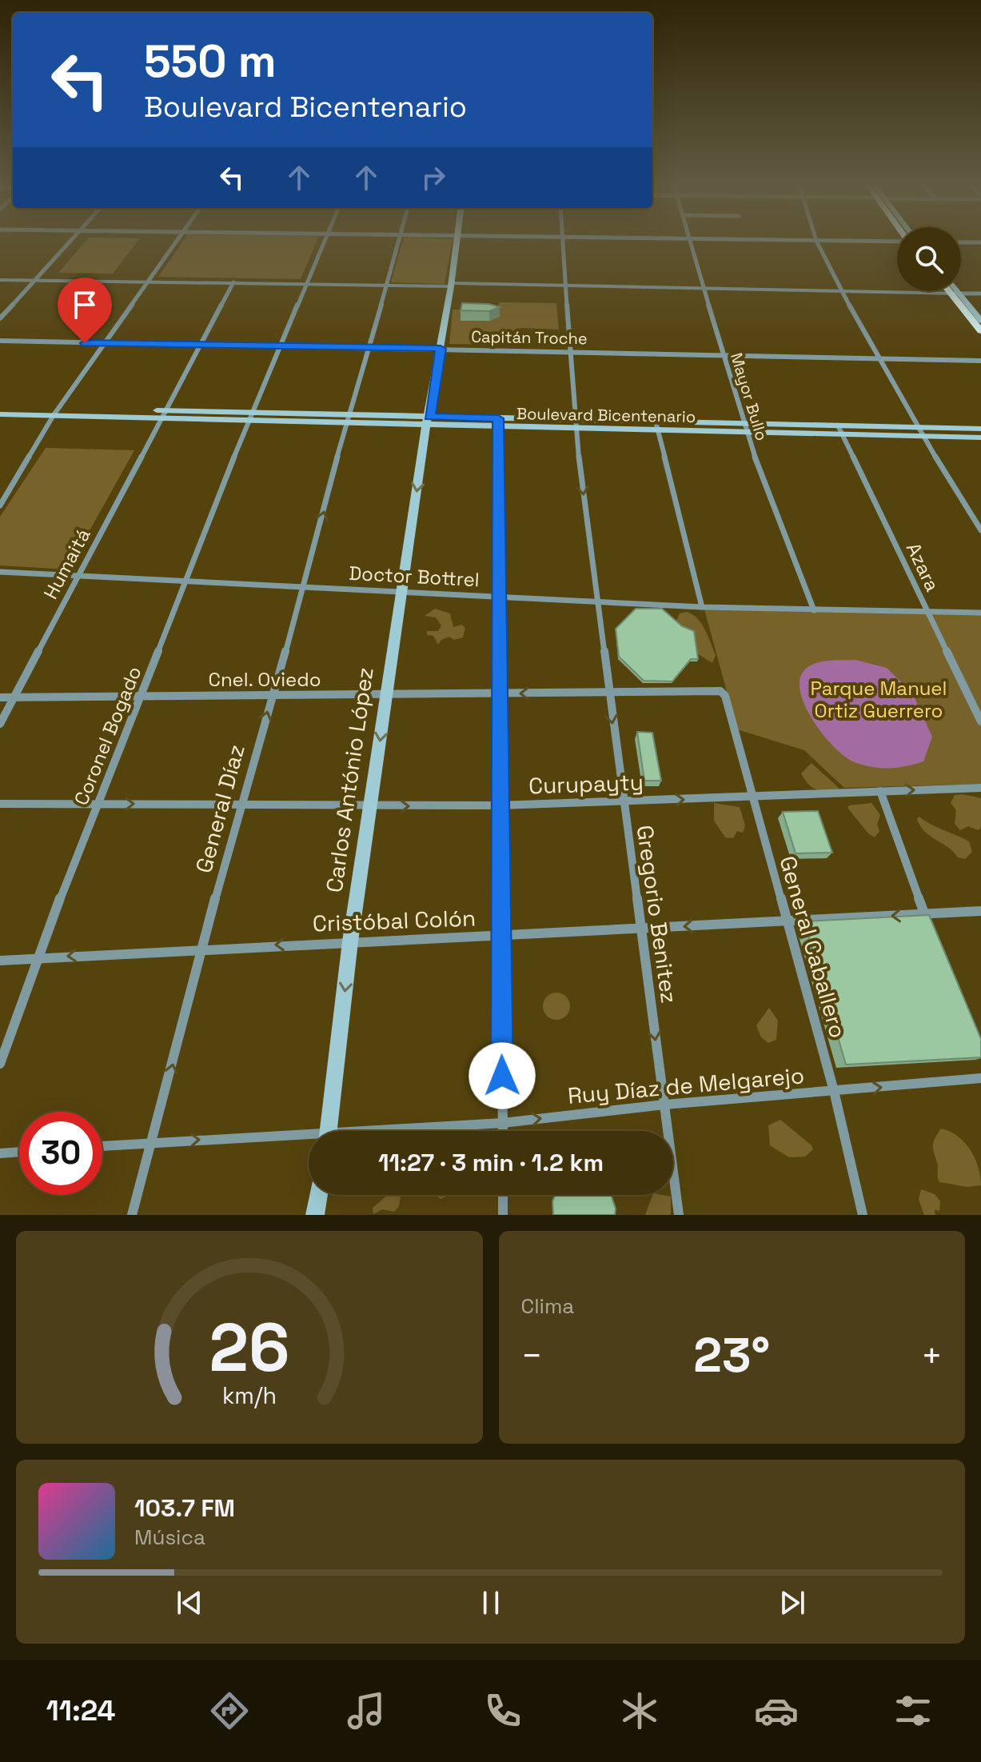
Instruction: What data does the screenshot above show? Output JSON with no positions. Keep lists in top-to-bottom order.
{
  "streets": {
    "main road": ["Boulevard Bicentenario", "Carlos António López"],
    "street": [
      "Capitán Troche",
      "Mayor Bullo",
      "Humaitá",
      "Azara",
      "Doctor Bottrel",
      "Cnel. Oviedo",
      "Coronel Bogado",
      "Curupayty",
      "General Díaz",
      "Gregorio Benitez",
      "Cristóbal Colón",
      "General Caballero",
      "Ruy Díaz de Melgarejo"
    ]
  },
  "crossings": [
    ["Capitán Troche", "Mayor Bullo"],
    ["Capitán Troche", "Humaitá"],
    ["Capitán Troche", "Coronel Bogado"],
    ["Capitán Troche", "Carlos António López"],
    ["Capitán Troche", "General Díaz"],
    ["Capitán Troche", "Gregorio Benitez"],
    ["Mayor Bullo", "Boulevard Bicentenario"],
    ["Mayor Bullo", "Doctor Bottrel"],
    ["Boulevard Bicentenario", "Humaitá"],
    ["Boulevard Bicentenario", "Azara"],
    ["Boulevard Bicentenario", "Coronel Bogado"],
    ["Boulevard Bicentenario", "Carlos António López"],
    ["Boulevard Bicentenario", "General Díaz"],
    ["Boulevard Bicentenario", "Gregorio Benitez"],
    ["Humaitá", "Doctor Bottrel"],
    ["Humaitá", "Cnel. Oviedo"],
    ["Azara", "Doctor Bottrel"],
    ["Doctor Bottrel", "Coronel Bogado"],
    ["Doctor Bottrel", "Carlos António López"],
    ["Doctor Bottrel", "General Díaz"],
    ["Doctor Bottrel", "Gregorio Benitez"],
    ["Cnel. Oviedo", "Coronel Bogado"],
    ["Cnel. Oviedo", "Carlos António López"],
    ["Cnel. Oviedo", "General Díaz"],
    ["Cnel. Oviedo", "Gregorio Benitez"],
    ["Cnel. Oviedo", "General Caballero"],
    ["Coronel Bogado", "Curupayty"],
    ["Coronel Bogado", "Cristóbal Colón"],
    ["Carlos António López", "Curupayty"],
    ["Carlos António López", "Cristóbal Colón"],
    ["Curupayty", "General Díaz"],
    ["Curupayty", "Gregorio Benitez"],
    ["Curupayty", "General Caballero"],
    ["General Díaz", "Cristóbal Colón"],
    ["General Díaz", "Ruy Díaz de Melgarejo"],
    ["Gregorio Benitez", "Cristóbal Colón"],
    ["Gregorio Benitez", "Ruy Díaz de Melgarejo"],
    ["Cristóbal Colón", "General Caballero"],
    ["General Caballero", "Ruy Díaz de Melgarejo"]
  ],
  "one_way": [
    "Carlos António López",
    "Curupayty",
    "General Díaz",
    "Gregorio Benitez",
    "Cristóbal Colón",
    "Ruy Díaz de Melgarejo"
  ],
  "parks": ["Parque Manuel Ortiz Guerrero"],
  "page": {
    "turn": ["550 m", "Boulevard Bicentenario"],
    "limit": "30",
    "trip": "11:27 · 3 min · 1.2 km",
    "tile": "Clima",
    "heat": ["−", "23°", "+"],
    "song": ["103.7 FM", "Música"],
    "tabs": "11:24",
    "gauge": ["26", "km/h"]
  }
}
